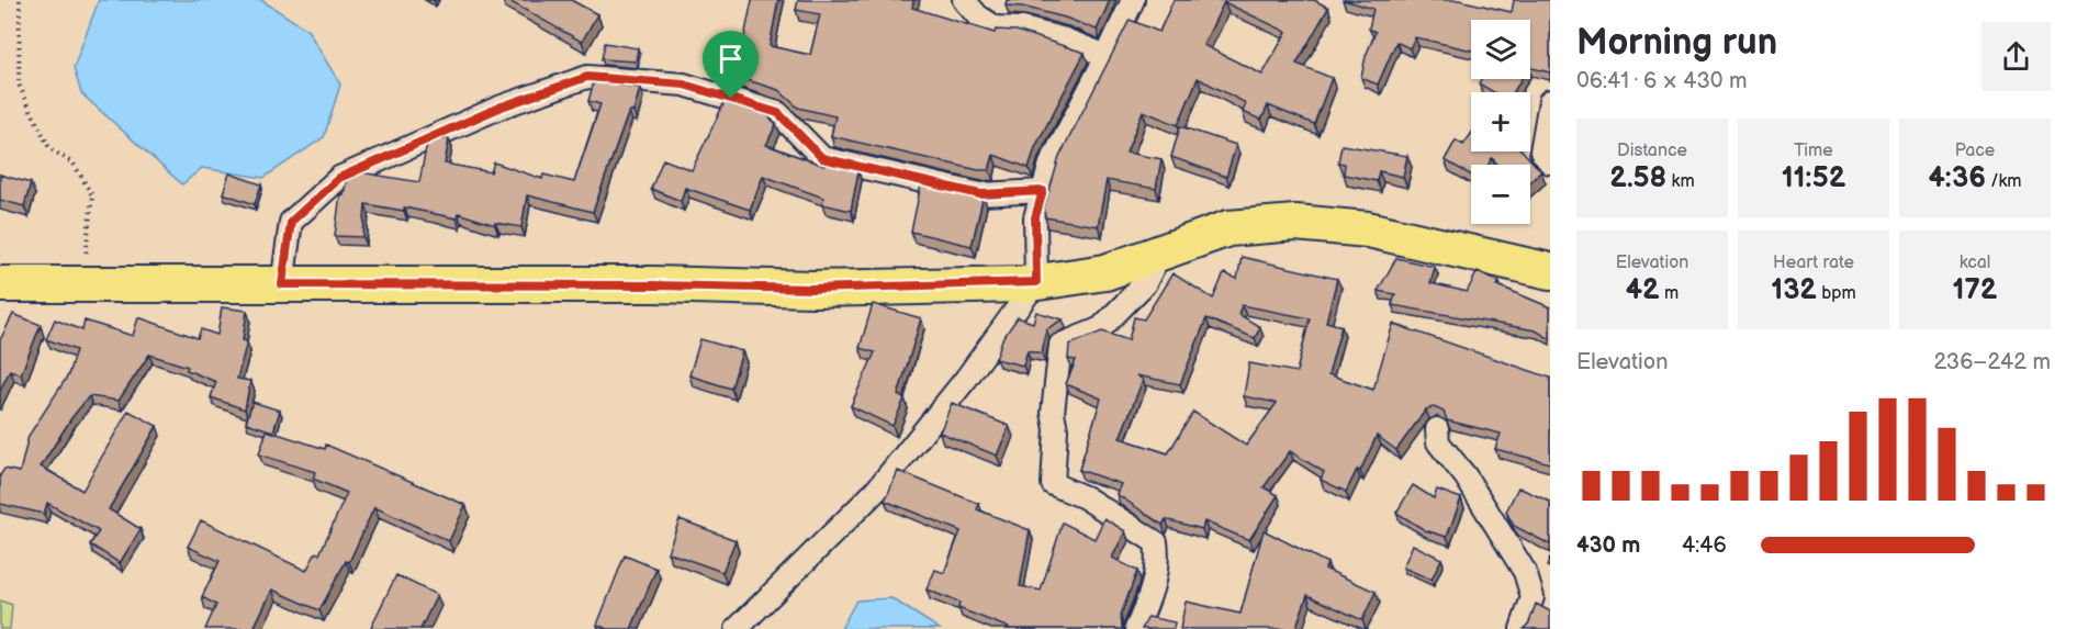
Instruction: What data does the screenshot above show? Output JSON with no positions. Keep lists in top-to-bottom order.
{
  "page": {
    "heading": ["Morning run", "06:41 · 6 × 430 m"],
    "map_buttons": ["+", "−"],
    "stats": [
      ["Distance", "2.58 km"],
      ["Time", "11:52"],
      ["Pace", "4:36 /km"],
      ["Elevation", "42 m"],
      ["Heart rate", "132 bpm"],
      ["kcal", "172"]
    ],
    "chart": ["Elevation", "236–242 m"],
    "list": [
      {
        "name": "430 m",
        "note": "4:46"
      }
    ]
  }
}
